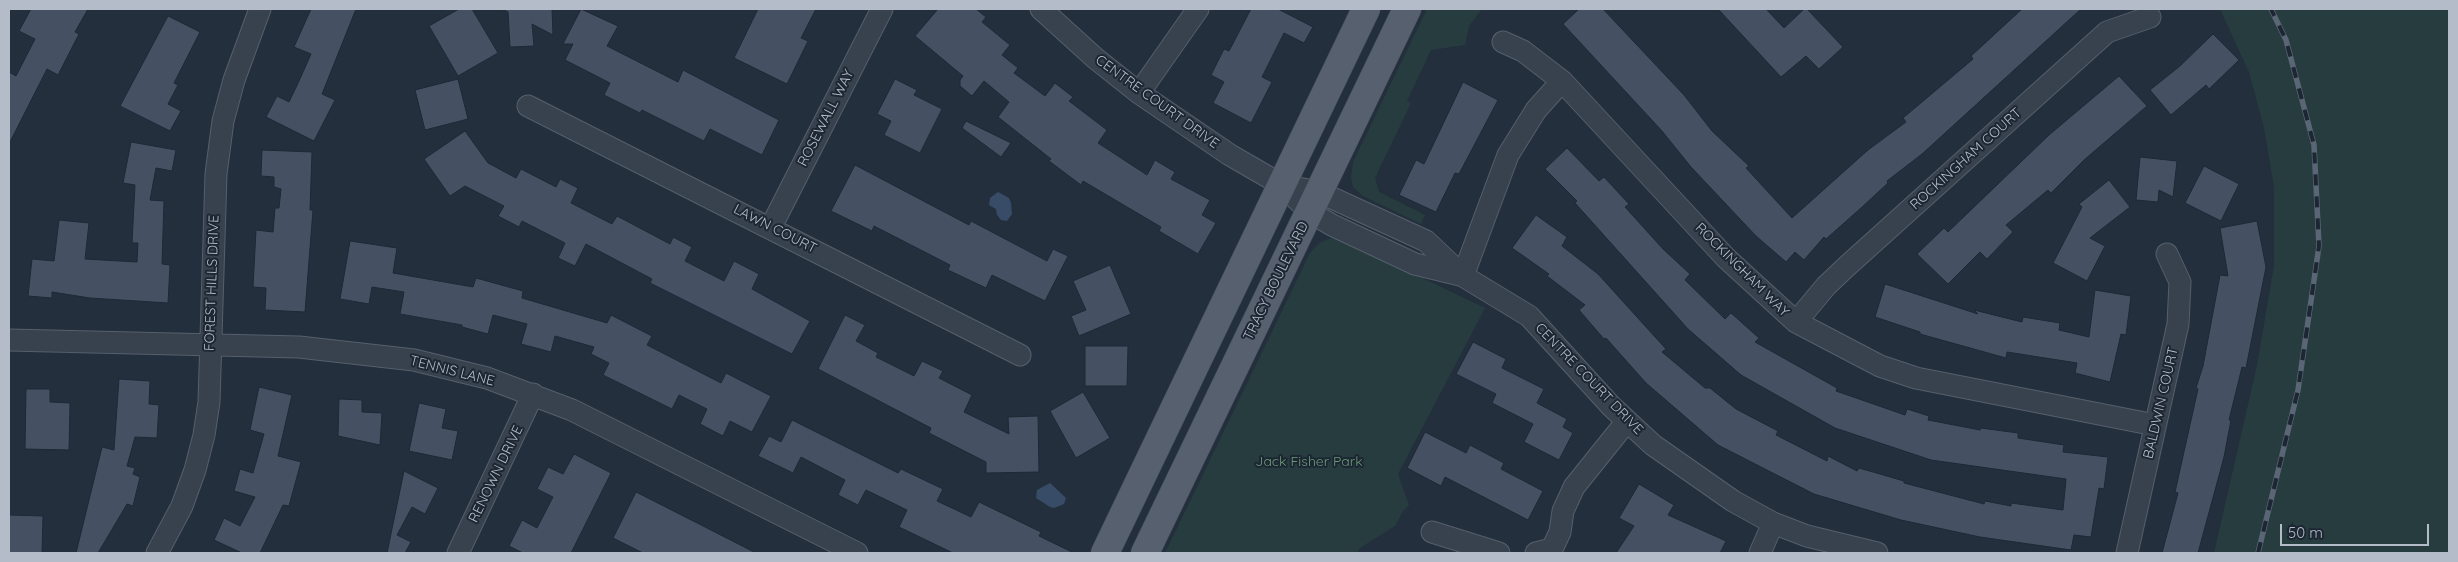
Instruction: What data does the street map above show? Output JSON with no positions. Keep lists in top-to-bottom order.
{
  "streets": {
    "main road": ["TRACY BOULEVARD"],
    "street": [
      "CENTRE COURT DRIVE",
      "ROSEWALL WAY",
      "ROCKINGHAM COURT",
      "LAWN COURT",
      "ROCKINGHAM WAY",
      "FOREST HILLS DRIVE",
      "TENNIS LANE",
      "BALDWIN COURT",
      "RENOWN DRIVE"
    ]
  },
  "crossings": [
    ["CENTRE COURT DRIVE", "TRACY BOULEVARD"],
    ["ROSEWALL WAY", "LAWN COURT"],
    ["ROCKINGHAM COURT", "ROCKINGHAM WAY"],
    ["ROCKINGHAM WAY", "BALDWIN COURT"],
    ["FOREST HILLS DRIVE", "TENNIS LANE"],
    ["TENNIS LANE", "RENOWN DRIVE"]
  ],
  "parks": ["Jack Fisher Park"],
  "scale_bar": "50 m"
}
